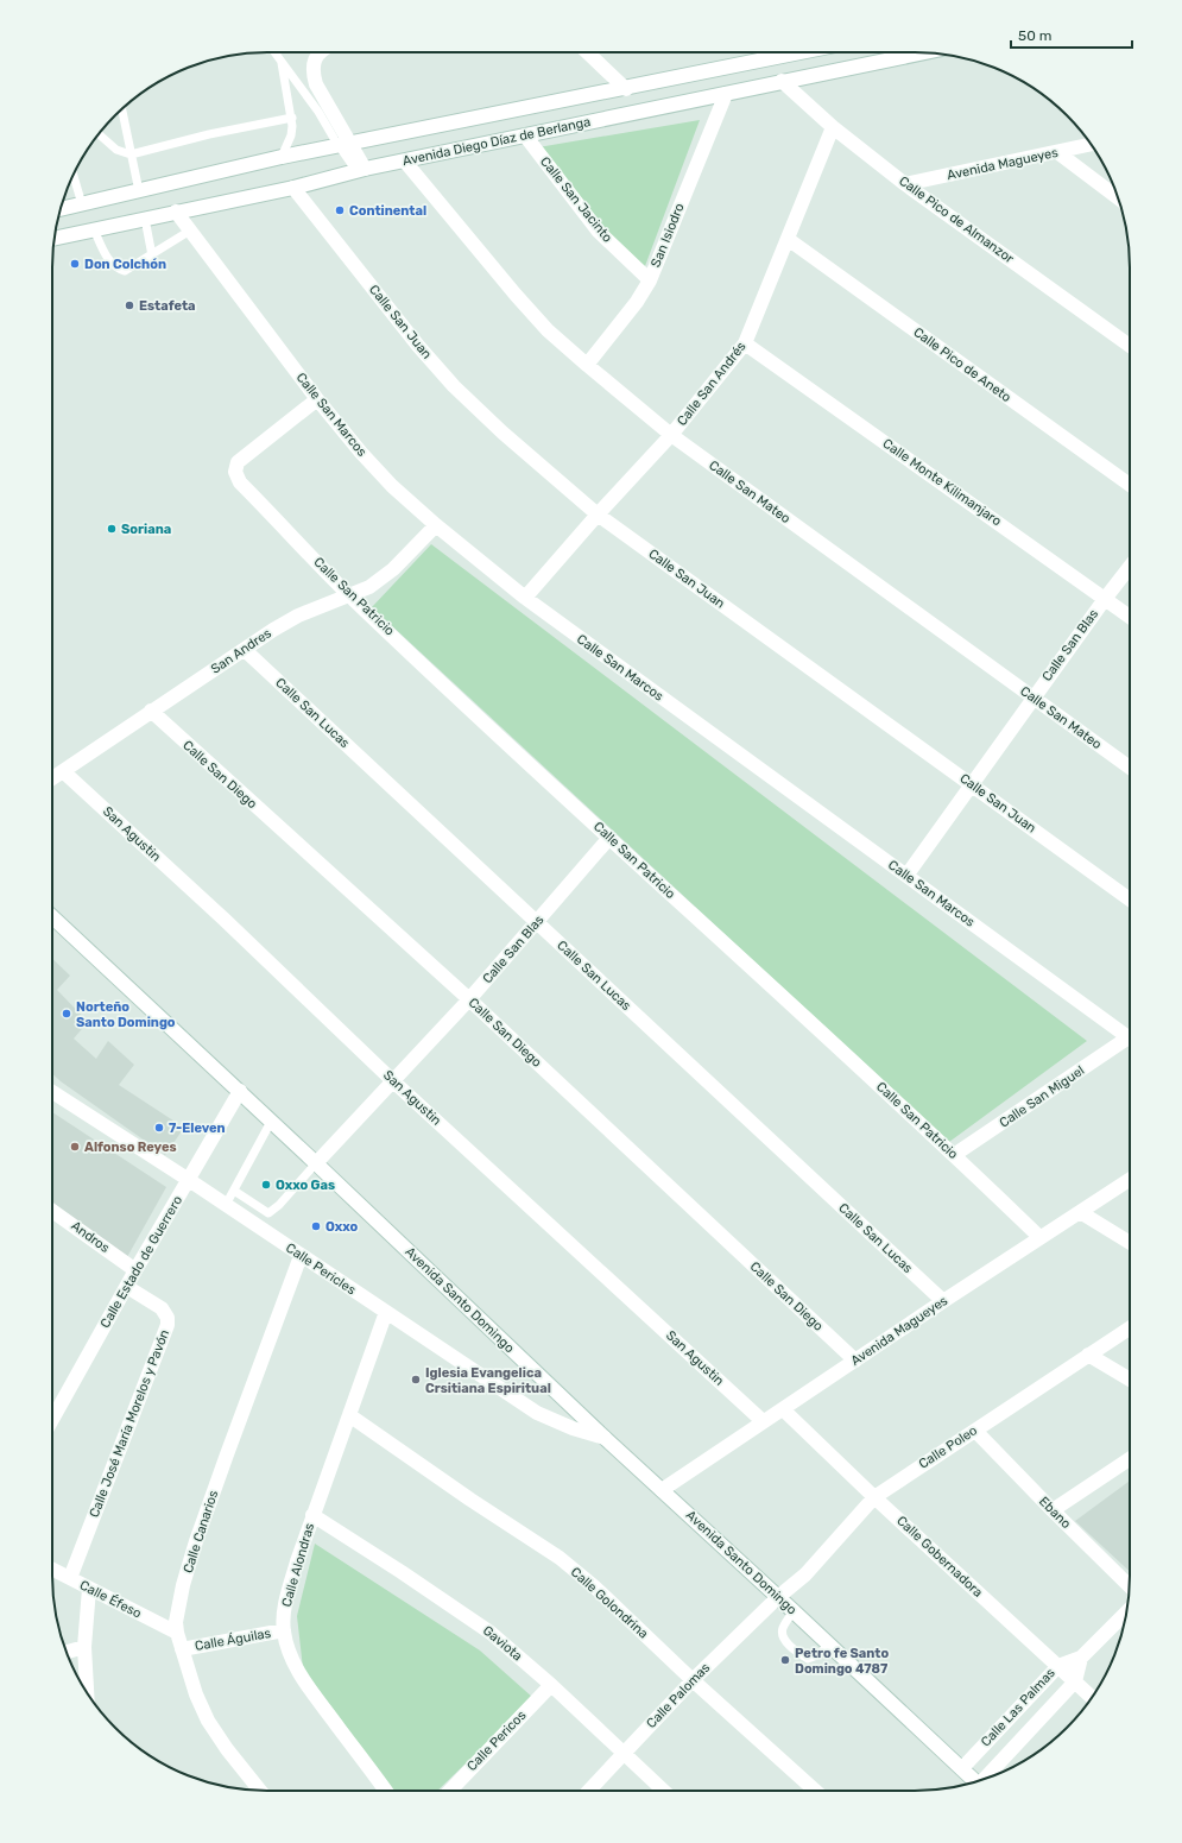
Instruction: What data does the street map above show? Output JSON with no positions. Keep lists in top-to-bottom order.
{
  "streets": {
    "street": [
      "Avenida Diego Díaz de Berlanga",
      "Avenida Magueyes",
      "Calle San Jacinto",
      "Calle Pico de Almanzor",
      "San Isiodro",
      "Calle San Juan",
      "Calle Pico de Aneto",
      "Calle San Andrés",
      "Calle San Marcos",
      "Calle Monte Kilimanjaro",
      "Calle San Mateo",
      "Calle San Patricio",
      "Calle San Blas",
      "San Andres",
      "Calle San Lucas",
      "Calle San Diego",
      "San Agustin",
      "Calle San Miguel",
      "Andros",
      "Calle Estado de Guerrero",
      "Calle Pericles",
      "Avenida Santo Domingo",
      "Calle José María Morelos y Pavón",
      "Calle Poleo",
      "Ebano",
      "Calle Canarios",
      "Calle Gobernadora",
      "Calle Alondras",
      "Calle Éfeso",
      "Calle Golondrina",
      "Calle Águilas",
      "Gaviota",
      "Calle Palomas",
      "Calle Las Palmas",
      "Calle Pericos"
    ]
  },
  "crossings": [
    ["Avenida Diego Díaz de Berlanga", "Calle San Jacinto"],
    ["Avenida Diego Díaz de Berlanga", "Calle Pico de Almanzor"],
    ["Avenida Diego Díaz de Berlanga", "San Isiodro"],
    ["Avenida Diego Díaz de Berlanga", "Calle San Juan"],
    ["Avenida Diego Díaz de Berlanga", "Calle San Marcos"],
    ["Avenida Diego Díaz de Berlanga", "Calle San Mateo"],
    ["Avenida Magueyes", "Calle Pico de Almanzor"],
    ["Avenida Magueyes", "Calle San Patricio"],
    ["Avenida Magueyes", "Calle San Lucas"],
    ["Avenida Magueyes", "Calle San Diego"],
    ["Avenida Magueyes", "San Agustin"],
    ["Avenida Magueyes", "Avenida Santo Domingo"],
    ["Avenida Magueyes", "Calle Gobernadora"],
    ["Calle San Jacinto", "San Isiodro"],
    ["Calle Pico de Almanzor", "Calle San Andrés"],
    ["San Isiodro", "Calle San Mateo"],
    ["Calle San Juan", "Calle San Andrés"],
    ["Calle San Juan", "Calle San Blas"],
    ["Calle Pico de Aneto", "Calle San Andrés"],
    ["Calle San Andrés", "Calle San Marcos"],
    ["Calle San Andrés", "Calle Monte Kilimanjaro"],
    ["Calle San Andrés", "Calle San Mateo"],
    ["Calle San Marcos", "Calle San Patricio"],
    ["Calle San Marcos", "Calle San Blas"],
    ["Calle San Marcos", "San Andres"],
    ["Calle Monte Kilimanjaro", "Calle San Blas"],
    ["Calle San Mateo", "Calle San Blas"],
    ["Calle San Patricio", "Calle San Blas"],
    ["Calle San Patricio", "San Andres"],
    ["Calle San Patricio", "Calle San Miguel"],
    ["Calle San Blas", "Calle San Lucas"],
    ["Calle San Blas", "Calle San Diego"],
    ["Calle San Blas", "San Agustin"],
    ["Calle San Blas", "Avenida Santo Domingo"],
    ["San Andres", "Calle San Lucas"],
    ["San Andres", "Calle San Diego"],
    ["San Andres", "San Agustin"],
    ["Andros", "Calle Estado de Guerrero"],
    ["Calle Estado de Guerrero", "Calle Pericles"],
    ["Calle Estado de Guerrero", "Avenida Santo Domingo"],
    ["Calle Estado de Guerrero", "Calle José María Morelos y Pavón"],
    ["Calle Pericles", "Avenida Santo Domingo"],
    ["Calle Pericles", "Calle Canarios"],
    ["Calle Pericles", "Calle Alondras"],
    ["Avenida Santo Domingo", "Calle Poleo"],
    ["Avenida Santo Domingo", "Calle Palomas"],
    ["Avenida Santo Domingo", "Calle Las Palmas"],
    ["Calle José María Morelos y Pavón", "Calle Éfeso"],
    ["Calle Poleo", "Ebano"],
    ["Calle Poleo", "Calle Gobernadora"],
    ["Calle Poleo", "Calle Palomas"],
    ["Calle Canarios", "Calle Éfeso"],
    ["Calle Canarios", "Calle Águilas"],
    ["Calle Gobernadora", "Calle Las Palmas"],
    ["Calle Alondras", "Calle Golondrina"],
    ["Calle Alondras", "Calle Águilas"],
    ["Calle Alondras", "Gaviota"],
    ["Calle Golondrina", "Calle Palomas"],
    ["Gaviota", "Calle Palomas"],
    ["Gaviota", "Calle Pericos"]
  ],
  "places": [
    "Continental",
    "Don Colchón",
    "Estafeta",
    "Soriana",
    "Norteño Santo Domingo",
    "7-Eleven",
    "Alfonso Reyes",
    "Oxxo Gas",
    "Oxxo",
    "Iglesia Evangelica Crsitiana Espiritual",
    "Petro fe Santo Domingo 4787"
  ],
  "scale_bar": "50 m"
}
